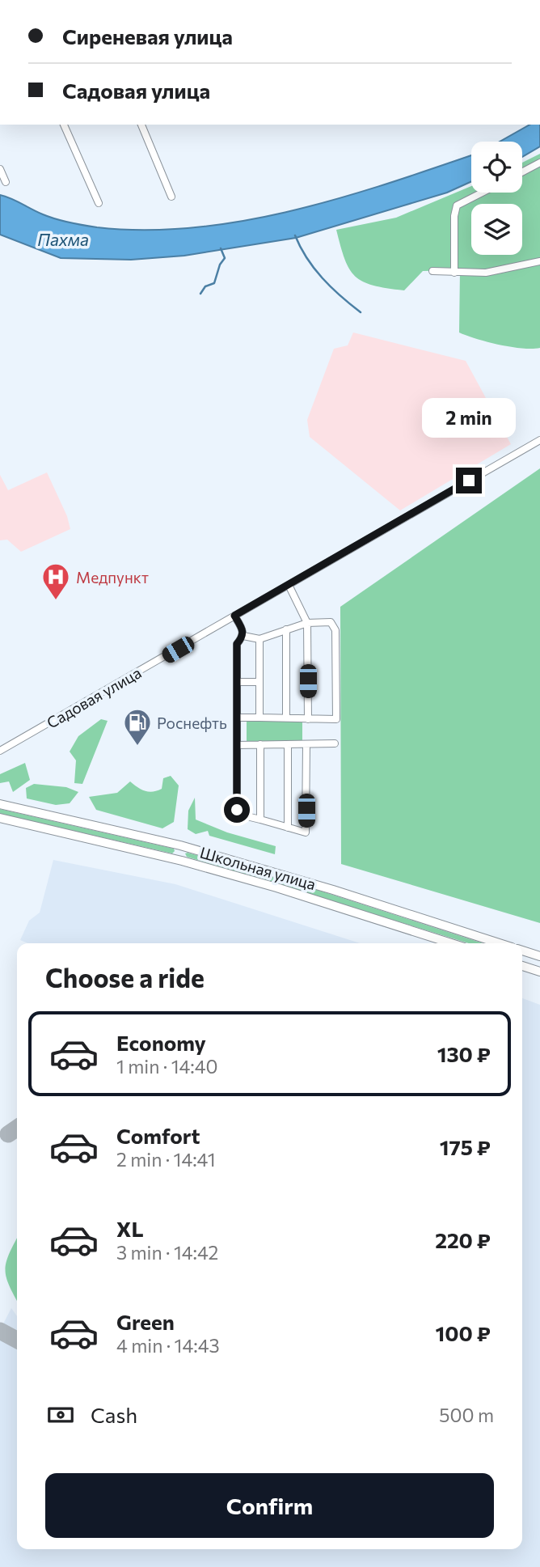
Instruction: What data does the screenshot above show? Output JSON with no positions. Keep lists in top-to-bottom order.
{
  "streets": {
    "main road": ["Школьная улица"],
    "street": ["Садовая улица"]
  },
  "water": ["Пахма"],
  "places": {
    "hospital": ["Медпункт"],
    "fuel station": ["Роснефть"]
  },
  "page": {
    "banner": ["Сиреневая улица", "Садовая улица"],
    "bubble": "2 min",
    "heading": "Choose a ride",
    "list": [
      {
        "name": "Economy",
        "note": "1 min · 14:40",
        "value": "130 ₽"
      },
      {
        "name": "Comfort",
        "note": "2 min · 14:41",
        "value": "175 ₽"
      },
      {
        "name": "XL",
        "note": "3 min · 14:42",
        "value": "220 ₽"
      },
      {
        "name": "Green",
        "note": "4 min · 14:43",
        "value": "100 ₽"
      }
    ],
    "pay": ["Cash", "500 m"],
    "buttons": "Confirm"
  }
}
